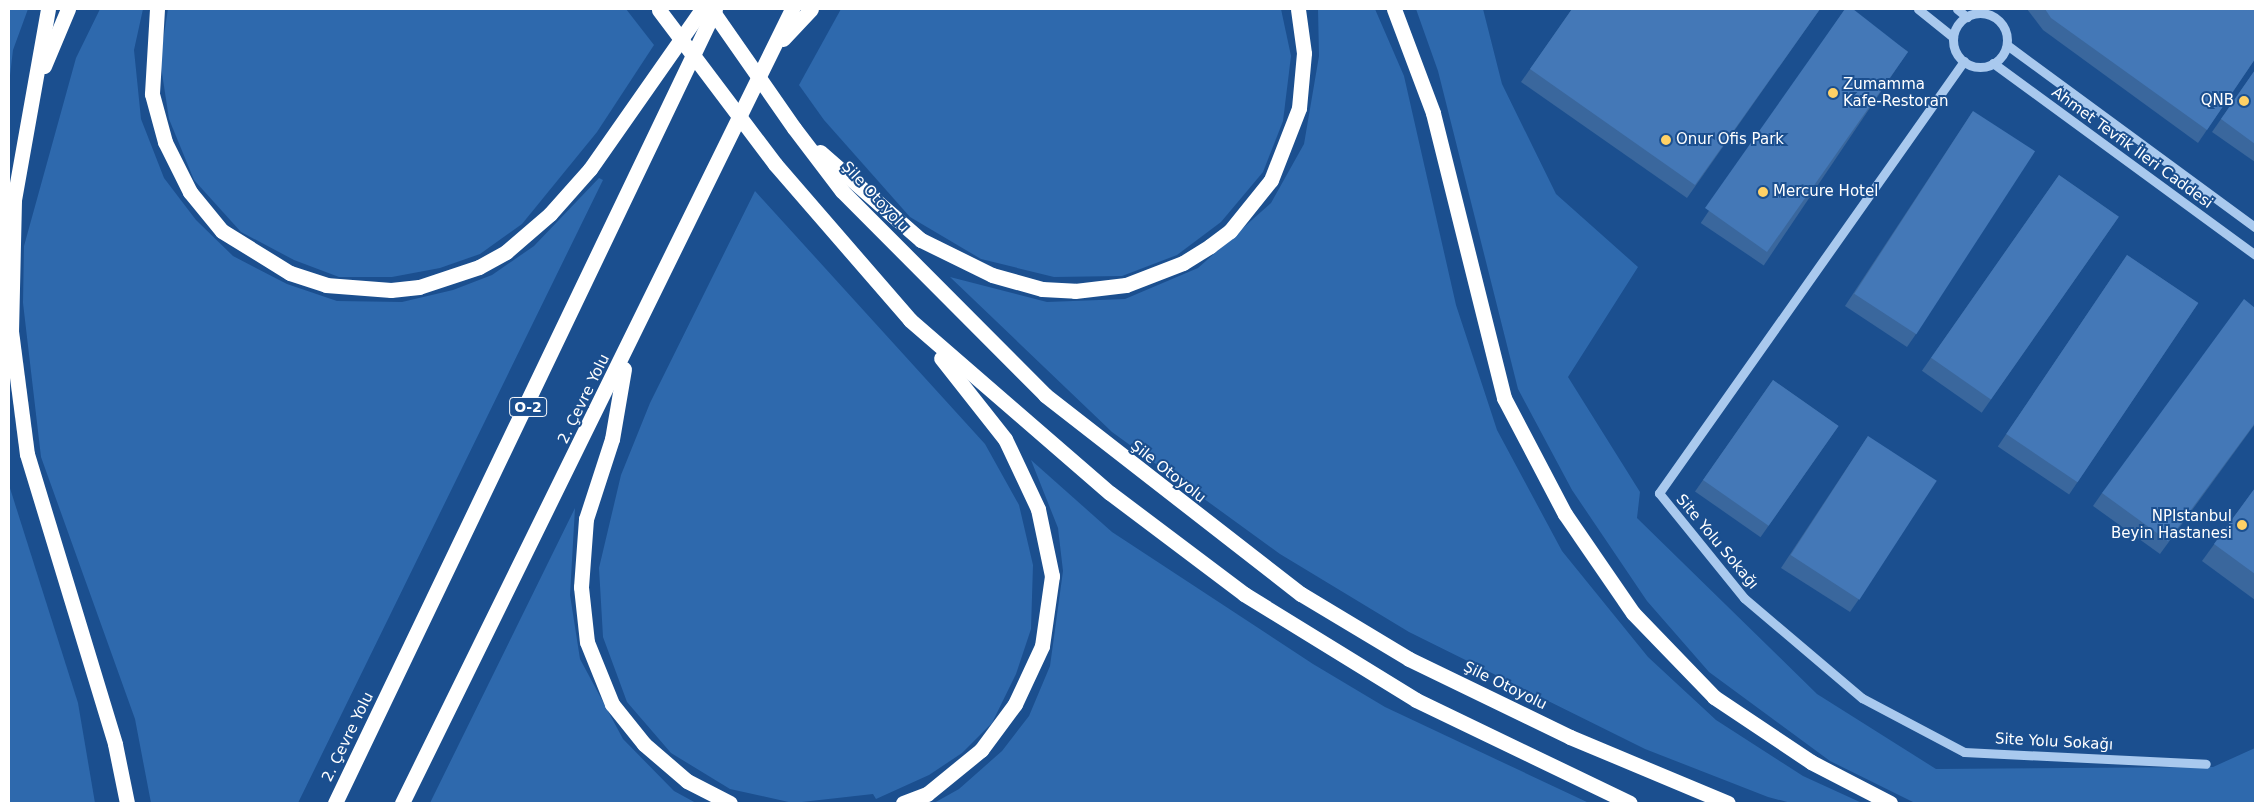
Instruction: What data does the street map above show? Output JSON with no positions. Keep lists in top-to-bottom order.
{
  "streets": {
    "highway": ["Şile Otoyolu", "2. Çevre Yolu", "O-2"],
    "street": ["Ahmet Tevfik İleri Caddesi", "Site Yolu Sokağı"]
  },
  "crossings": [
    ["Ahmet Tevfik İleri Caddesi", "Site Yolu Sokağı"]
  ],
  "places": [
    "Zumamma Kafe-Restoran",
    "QNB",
    "Onur Ofis Park",
    "Mercure Hotel",
    "NPIstanbul Beyin Hastanesi"
  ]
}
